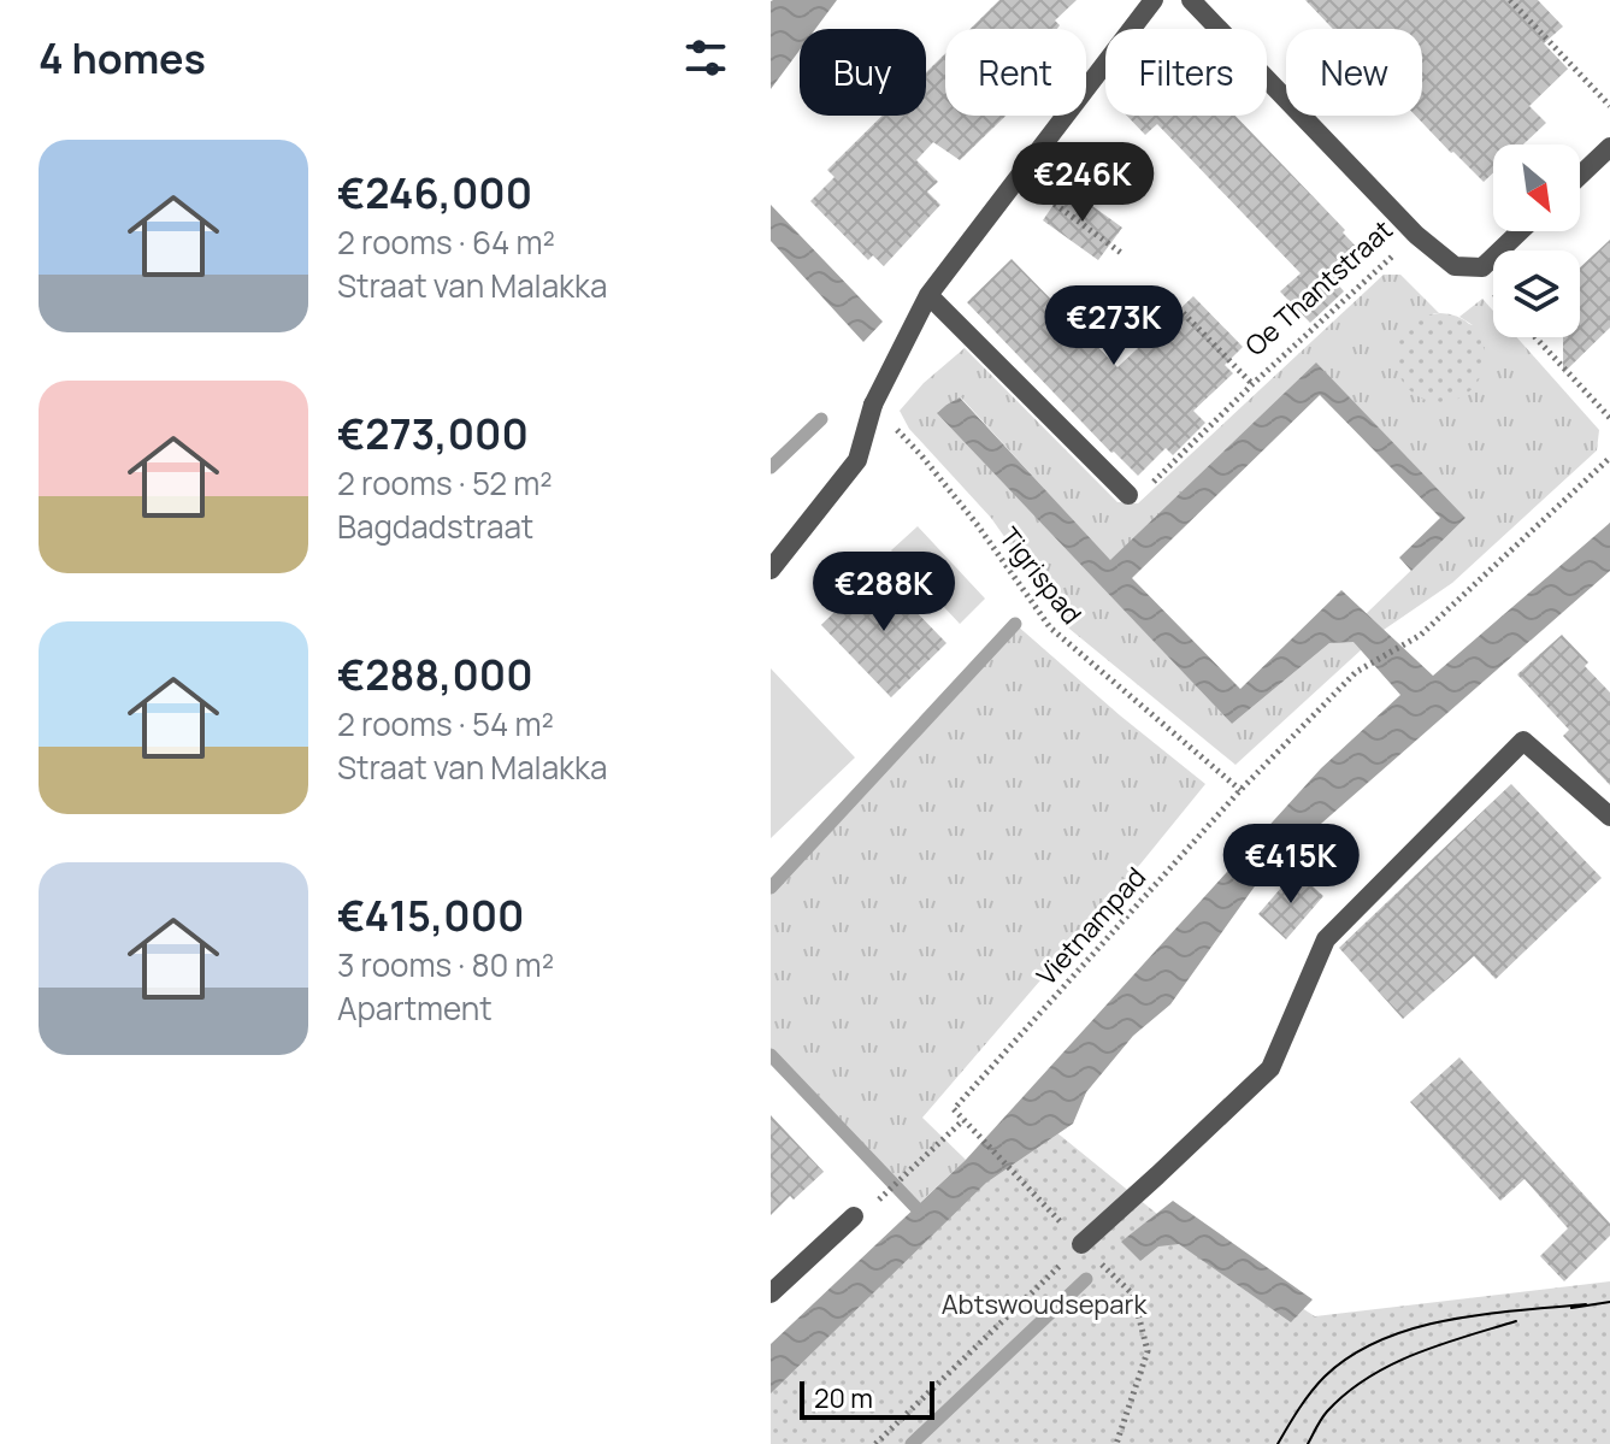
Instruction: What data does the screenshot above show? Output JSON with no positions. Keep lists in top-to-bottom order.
{
  "streets": {
    "path": ["Oe Thantstraat", "Tigrispad", "Vietnampad"]
  },
  "crossings": [
    ["Tigrispad", "Vietnampad"]
  ],
  "parks": ["Abtswoudsepark"],
  "scale_bar": "20 m",
  "north": "bottom right",
  "page": {
    "heading": "4 homes",
    "chip": [
      "Buy",
      "Rent",
      "Filters",
      "New"
    ],
    "list": [
      {
        "name": "€246,000",
        "note": "2 rooms · 64 m² · Straat van Malakka"
      },
      {
        "name": "€273,000",
        "note": "2 rooms · 52 m² · Bagdadstraat"
      },
      {
        "name": "€288,000",
        "note": "2 rooms · 54 m² · Straat van Malakka"
      },
      {
        "name": "€415,000",
        "note": "3 rooms · 80 m² · Apartment"
      }
    ],
    "price": [
      "€246K",
      "€273K",
      "€288K",
      "€415K"
    ],
    "scale": "20 m"
  }
}
